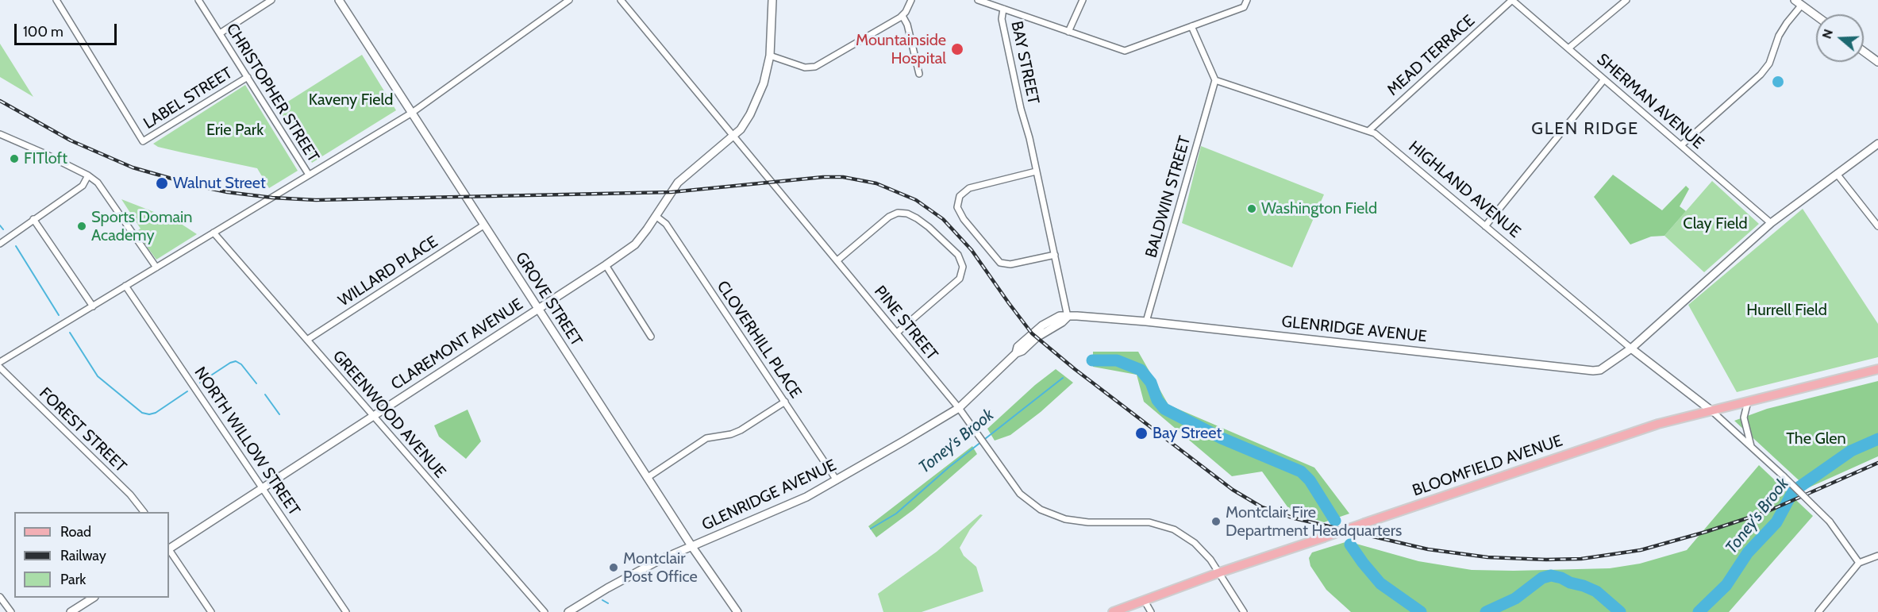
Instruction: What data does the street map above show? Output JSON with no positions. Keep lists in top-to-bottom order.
{
  "streets": {
    "main road": ["BLOOMFIELD AVENUE"],
    "street": [
      "MEAD TERRACE",
      "BAY STREET",
      "CHRISTOPHER STREET",
      "LABEL STREET",
      "SHERMAN AVENUE",
      "HIGHLAND AVENUE",
      "BALDWIN STREET",
      "WILLARD PLACE",
      "GROVE STREET",
      "PINE STREET",
      "GLENRIDGE AVENUE",
      "CLOVERHILL PLACE",
      "CLAREMONT AVENUE",
      "GREENWOOD AVENUE",
      "FOREST STREET",
      "NORTH WILLOW STREET"
    ]
  },
  "crossings": [
    ["MEAD TERRACE", "SHERMAN AVENUE"],
    ["MEAD TERRACE", "HIGHLAND AVENUE"],
    ["BAY STREET", "GLENRIDGE AVENUE"],
    ["CHRISTOPHER STREET", "LABEL STREET"],
    ["SHERMAN AVENUE", "GLENRIDGE AVENUE"],
    ["HIGHLAND AVENUE", "BALDWIN STREET"],
    ["HIGHLAND AVENUE", "GLENRIDGE AVENUE"],
    ["HIGHLAND AVENUE", "BLOOMFIELD AVENUE"],
    ["BALDWIN STREET", "GLENRIDGE AVENUE"],
    ["WILLARD PLACE", "GROVE STREET"],
    ["WILLARD PLACE", "GREENWOOD AVENUE"],
    ["GROVE STREET", "GLENRIDGE AVENUE"],
    ["GROVE STREET", "CLAREMONT AVENUE"],
    ["PINE STREET", "GLENRIDGE AVENUE"],
    ["PINE STREET", "CLAREMONT AVENUE"],
    ["PINE STREET", "BLOOMFIELD AVENUE"],
    ["GLENRIDGE AVENUE", "CLOVERHILL PLACE"],
    ["CLOVERHILL PLACE", "CLAREMONT AVENUE"],
    ["CLAREMONT AVENUE", "GREENWOOD AVENUE"],
    ["CLAREMONT AVENUE", "NORTH WILLOW STREET"]
  ],
  "districts": ["GLEN RIDGE"],
  "water": ["Toney's Brook"],
  "parks": [
    "Kaveny Field",
    "Erie Park",
    "Clay Field",
    "Hurrell Field",
    "The Glen"
  ],
  "places": [
    "Mountainside Hospital",
    "FITloft",
    "Walnut Street",
    "Washington Field",
    "Sports Domain Academy",
    "Bay Street",
    "Montclair Fire Department Headquarters",
    "Montclair Post Office"
  ],
  "legend": ["Road", "Railway", "Park"],
  "scale_bar": "100 m",
  "north": "left"
}
